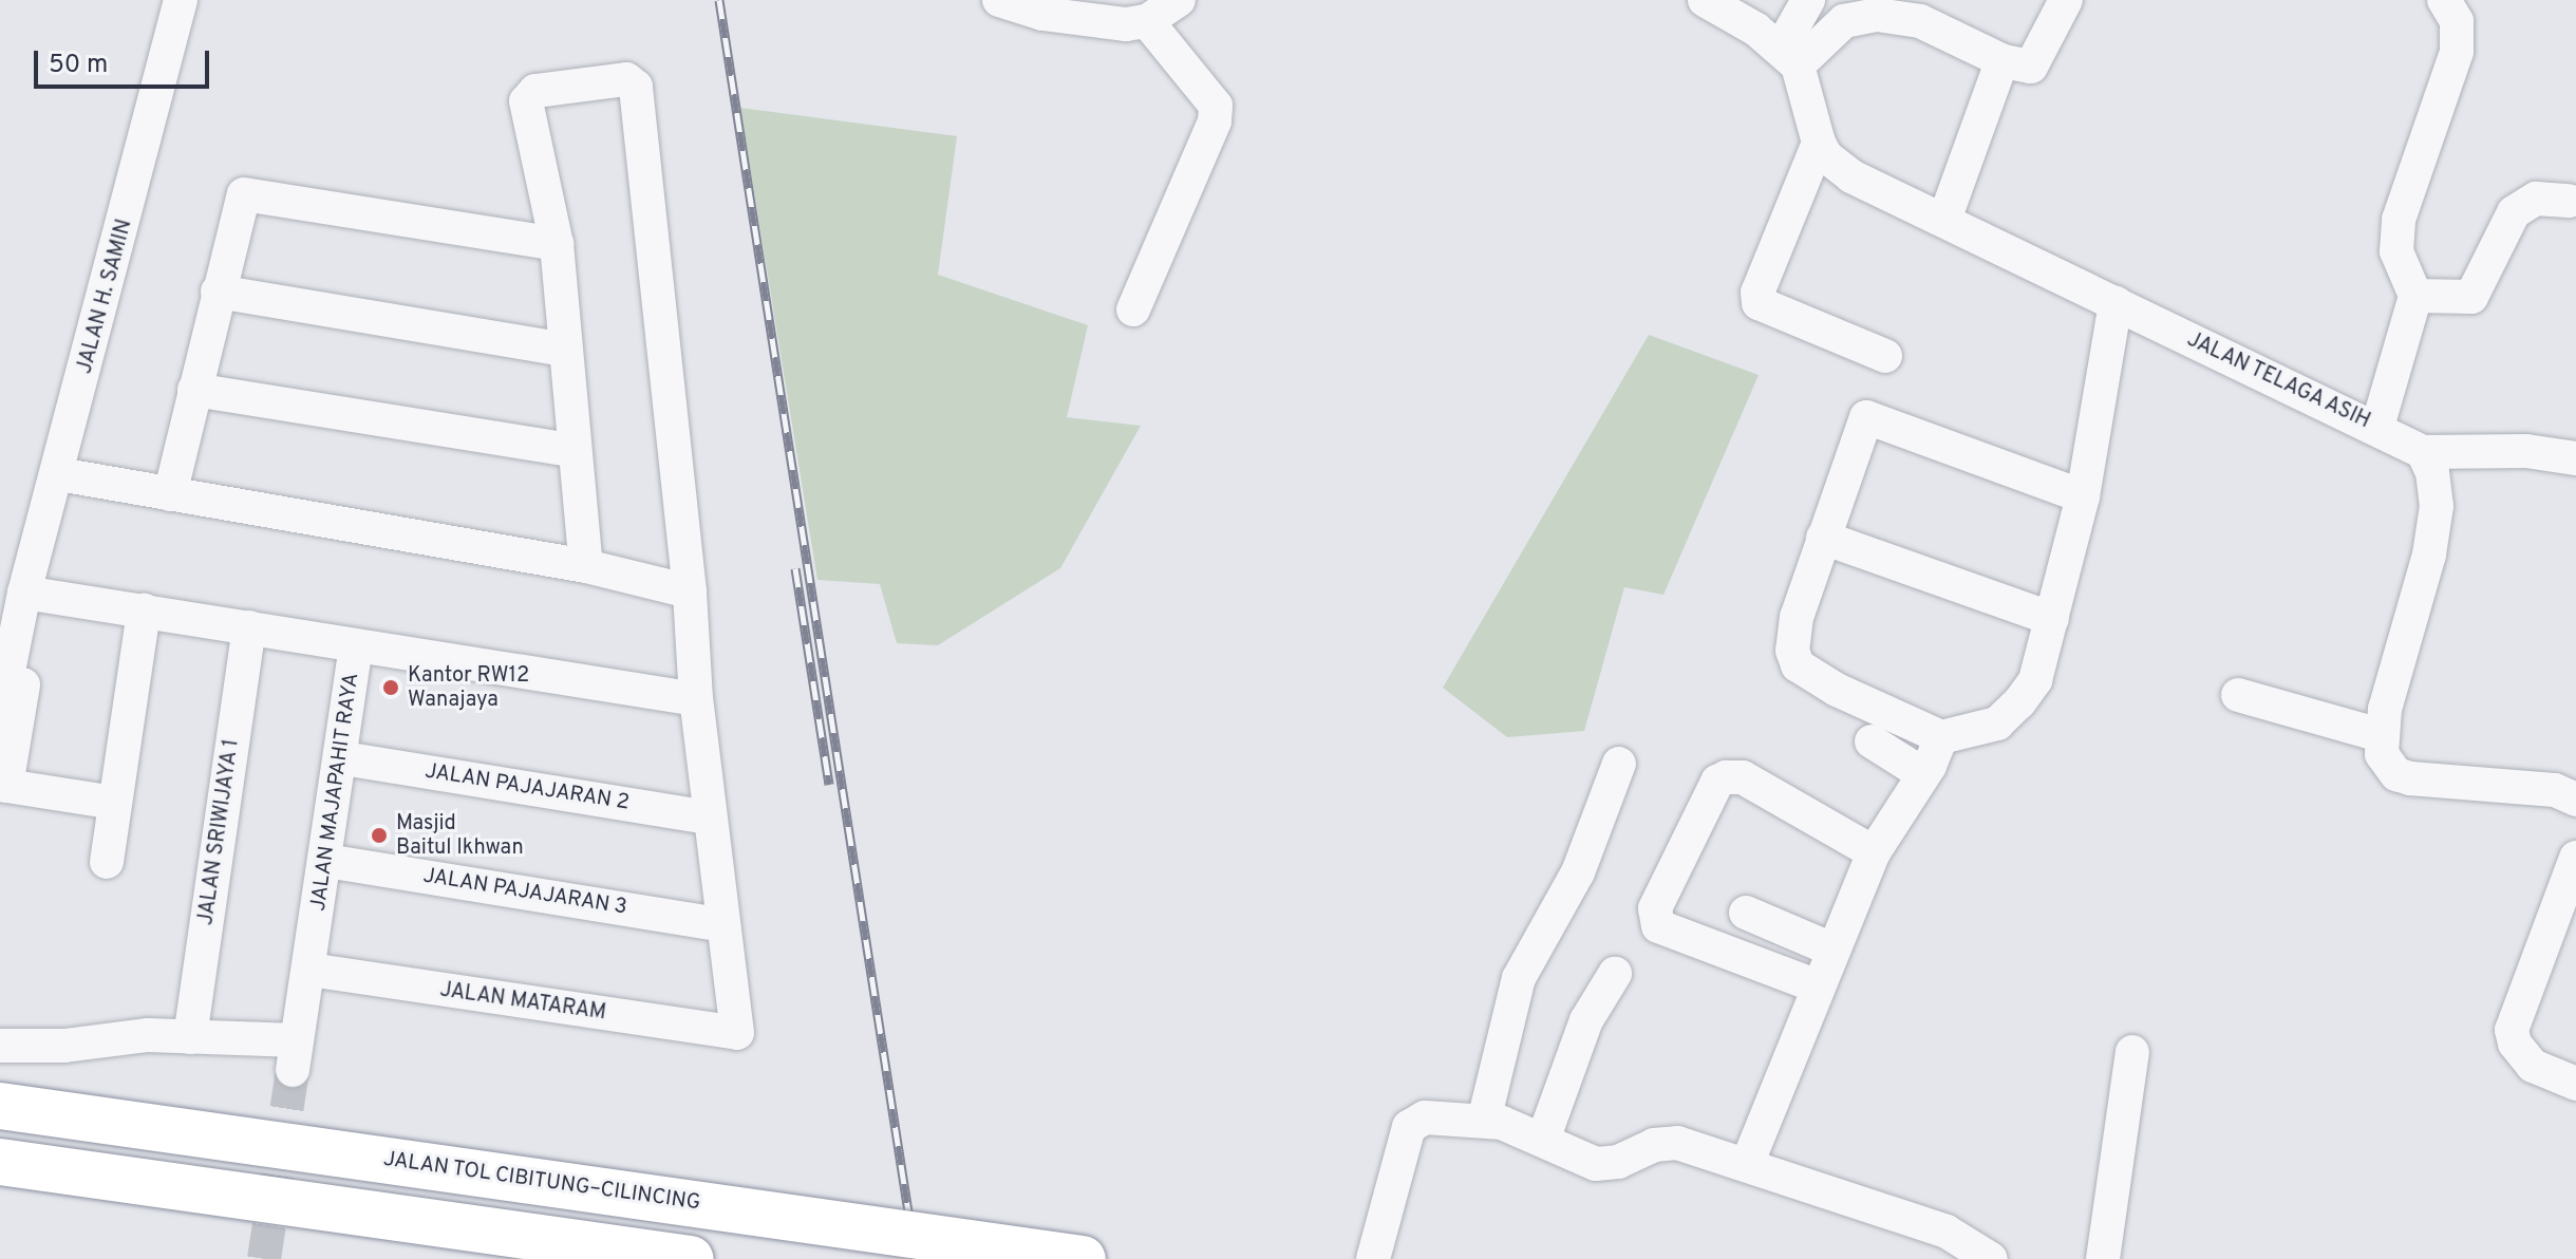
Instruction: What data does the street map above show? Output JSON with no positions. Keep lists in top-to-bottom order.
{
  "streets": {
    "highway": ["JALAN TOL CIBITUNG–CILINCING"],
    "street": [
      "JALAN H. SAMIN",
      "JALAN TELAGA ASIH",
      "JALAN PAJAJARAN 2",
      "JALAN MAJAPAHIT RAYA",
      "JALAN SRIWIJAYA 1",
      "JALAN PAJAJARAN 3",
      "JALAN MATARAM"
    ]
  },
  "crossings": [
    ["JALAN H. SAMIN", "JALAN MAJAPAHIT RAYA"],
    ["JALAN PAJAJARAN 2", "JALAN MAJAPAHIT RAYA"],
    ["JALAN MAJAPAHIT RAYA", "JALAN SRIWIJAYA 1"],
    ["JALAN MAJAPAHIT RAYA", "JALAN PAJAJARAN 3"],
    ["JALAN MAJAPAHIT RAYA", "JALAN MATARAM"],
    ["JALAN PAJAJARAN 3", "JALAN MATARAM"]
  ],
  "places": ["Kantor RW12 Wanajaya", "Masjid Baitul Ikhwan"],
  "scale_bar": "50 m"
}
